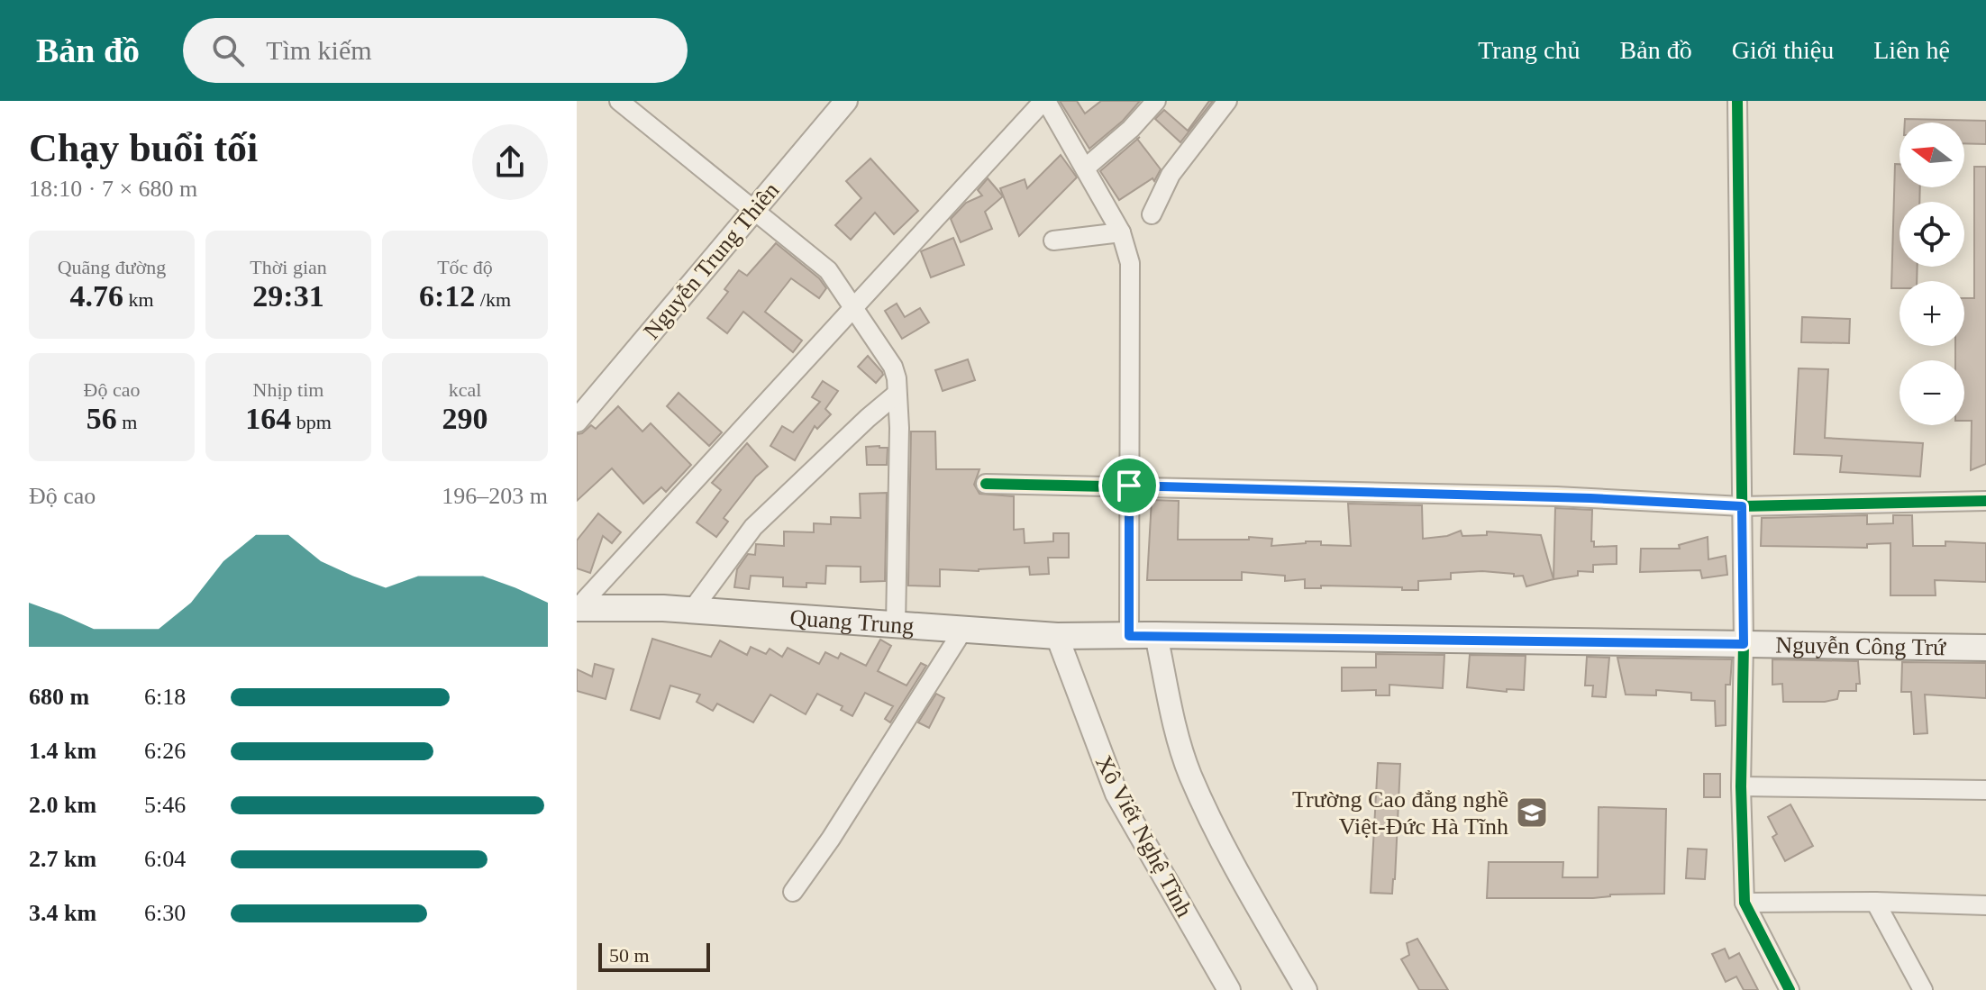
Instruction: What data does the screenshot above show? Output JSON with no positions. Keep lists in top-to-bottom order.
{
  "streets": {
    "main road": ["Quang Trung", "Nguyễn Công Trứ"],
    "street": ["Nguyễn Trung Thiên", "Xô Viết Nghệ Tĩnh"]
  },
  "crossings": [
    ["Quang Trung", "Nguyễn Công Trứ"],
    ["Quang Trung", "Xô Viết Nghệ Tĩnh"]
  ],
  "places": {
    "school or university": ["Trường Cao đẳng nghề Việt-Đức Hà Tĩnh"]
  },
  "scale_bar": "50 m",
  "north": "left",
  "page": {
    "header": "Bản đồ",
    "search": "Tìm kiếm",
    "nav": [
      "Trang chủ",
      "Bản đồ",
      "Giới thiệu",
      "Liên hệ"
    ],
    "heading": ["Chạy buổi tối", "18:10 · 7 × 680 m"],
    "map_buttons": ["+", "−"],
    "stats": [
      ["Quãng đường", "4.76 km"],
      ["Thời gian", "29:31"],
      ["Tốc độ", "6:12 /km"],
      ["Độ cao", "56 m"],
      ["Nhịp tim", "164 bpm"],
      ["kcal", "290"]
    ],
    "chart": ["Độ cao", "196–203 m"],
    "list": [
      {
        "name": "680 m",
        "note": "6:18"
      },
      {
        "name": "1.4 km",
        "note": "6:26"
      },
      {
        "name": "2.0 km",
        "note": "5:46"
      },
      {
        "name": "2.7 km",
        "note": "6:04"
      },
      {
        "name": "3.4 km",
        "note": "6:30"
      }
    ],
    "scale": "50 m"
  }
}
